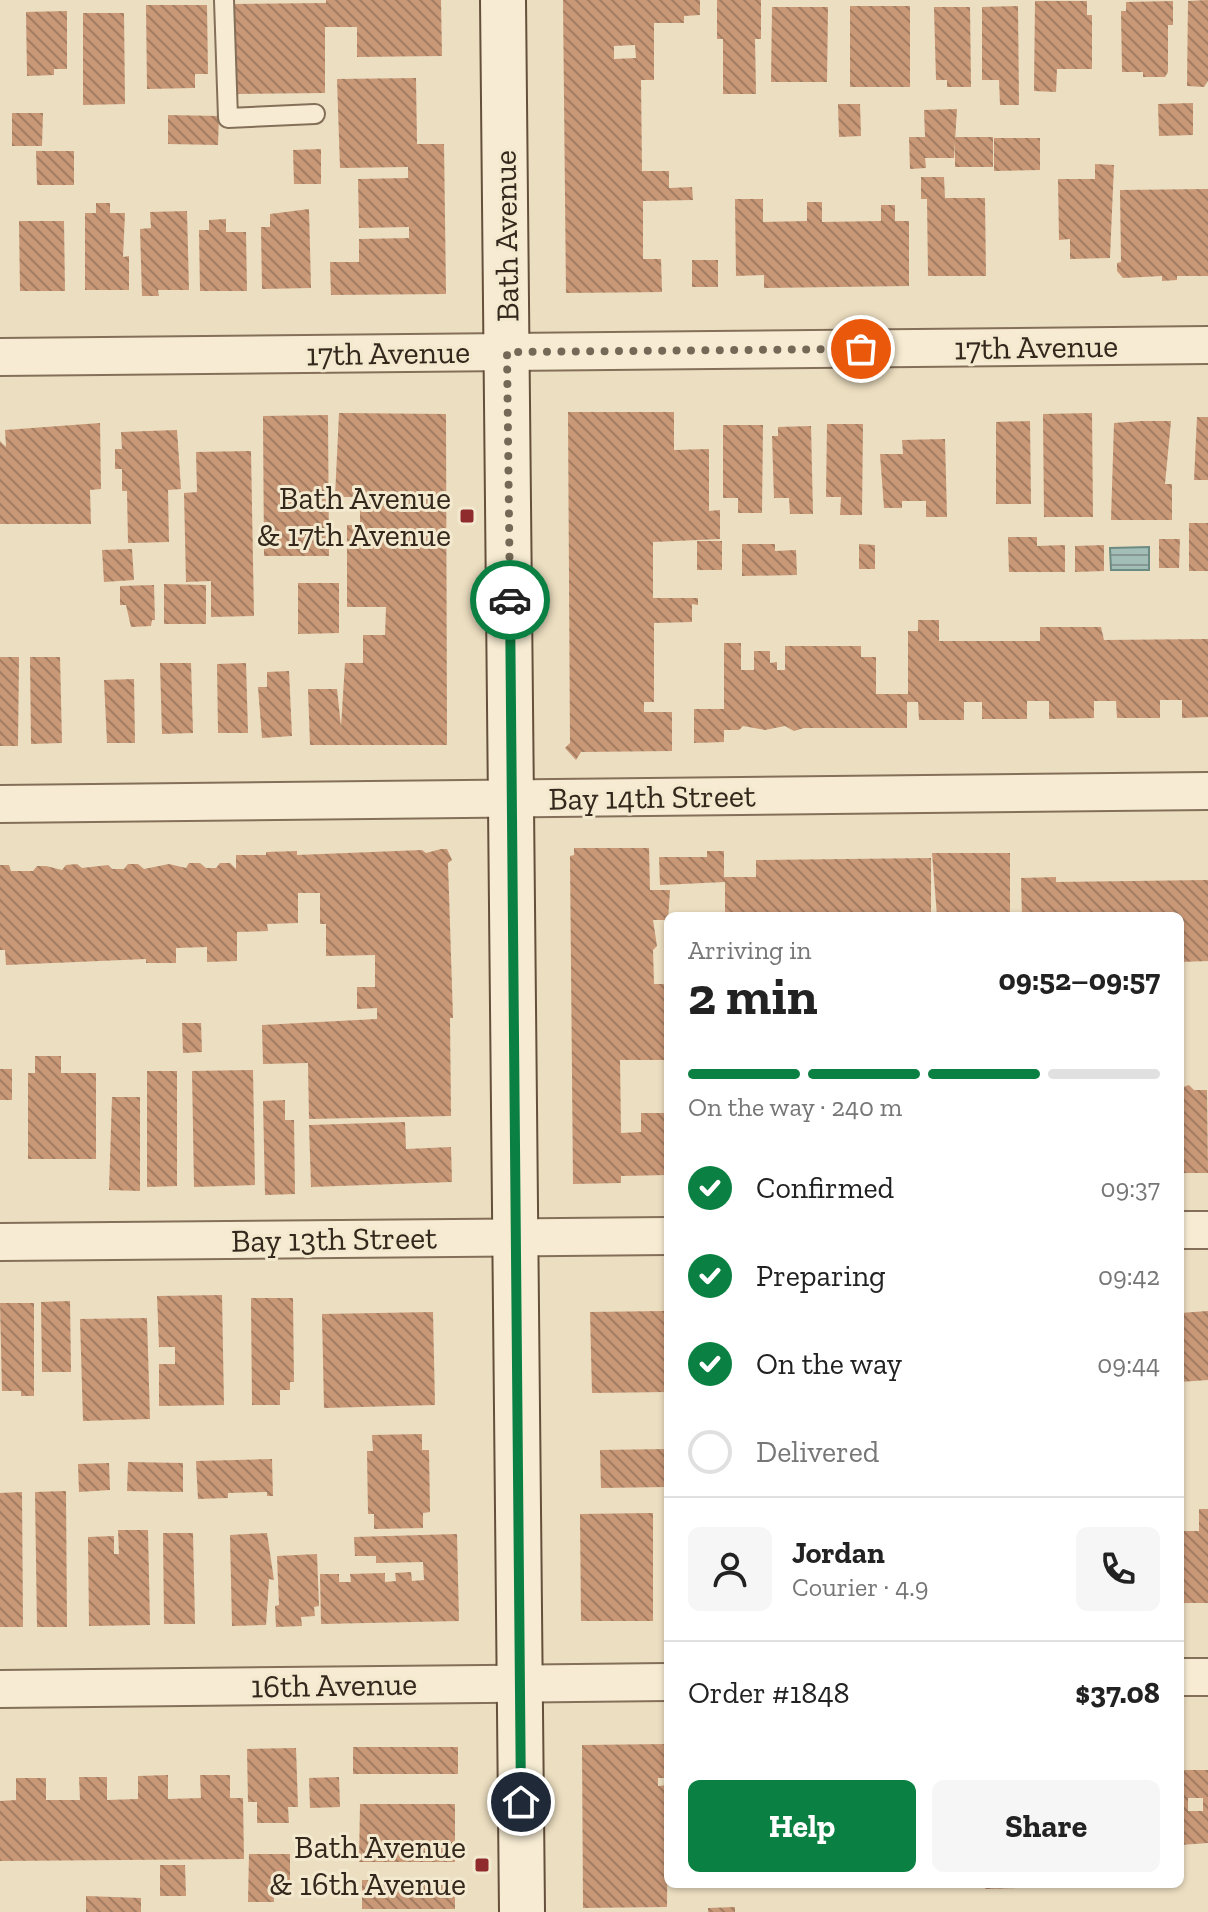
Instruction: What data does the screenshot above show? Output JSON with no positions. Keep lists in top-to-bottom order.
{
  "streets": {
    "street": [
      "Bath Avenue",
      "17th Avenue",
      "Bay 14th Street",
      "Bay 13th Street",
      "16th Avenue"
    ]
  },
  "crossings": [
    ["Bath Avenue", "17th Avenue"],
    ["Bath Avenue", "Bay 14th Street"],
    ["Bath Avenue", "Bay 13th Street"],
    ["Bath Avenue", "16th Avenue"]
  ],
  "places": {
    "transit": ["Bath Avenue & 17th Avenue", "Bath Avenue & 16th Avenue"]
  },
  "page": {
    "heading": ["2 min", "Arriving in", "09:52–09:57"],
    "panel": [
      "Jordan",
      "Courier · 4.9",
      "Order #1848",
      "$37.08"
    ],
    "bar": "On the way · 240 m",
    "list": [
      ["Confirmed", "09:37"],
      ["Preparing", "09:42"],
      ["On the way", "09:44"],
      "Delivered"
    ],
    "buttons": ["Help", "Share"]
  }
}
